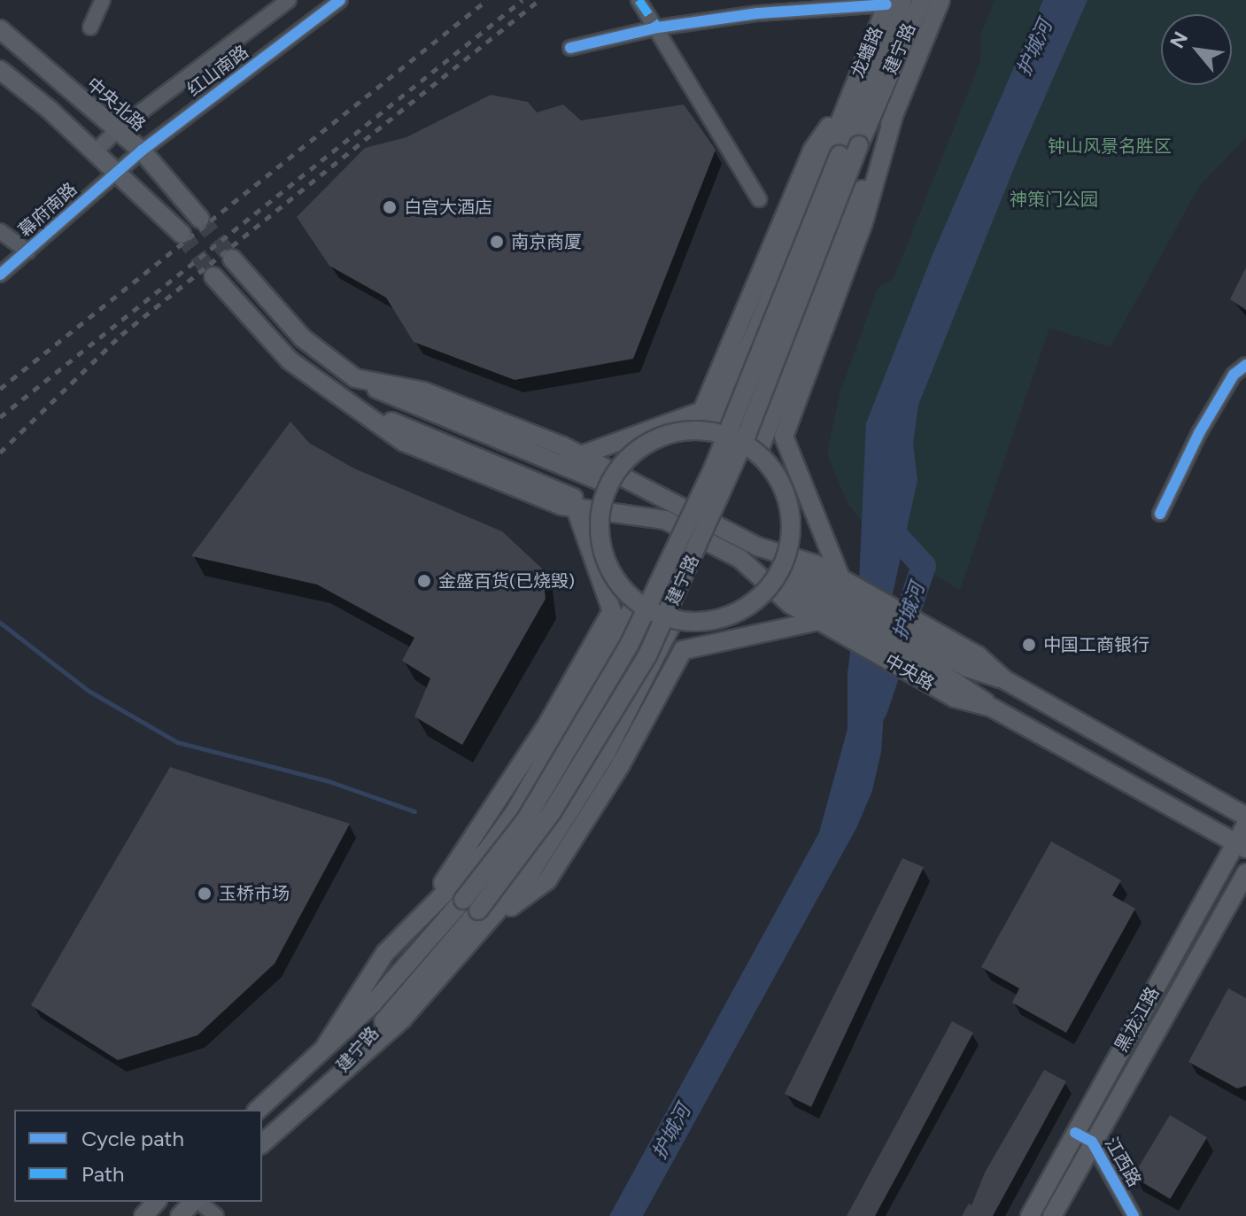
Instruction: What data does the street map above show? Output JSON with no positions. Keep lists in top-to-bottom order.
{
  "streets": {
    "main road": [
      "建宁路",
      "龙蟠路",
      "中央北路",
      "中央路",
      "黑龙江路"
    ],
    "street": ["红山南路", "幕府南路", "江西路"]
  },
  "crossings": [
    ["建宁路", "龙蟠路"],
    ["红山南路", "中央北路"],
    ["红山南路", "幕府南路"],
    ["黑龙江路", "江西路"]
  ],
  "water": ["护城河"],
  "parks": ["钟山风景名胜区", "神策门公园"],
  "places": [
    "白宫大酒店",
    "南京商厦",
    "金盛百货(已烧毁)",
    "中国工商银行",
    "玉桥市场"
  ],
  "legend": ["Cycle path", "Path"],
  "north": "top left"
}
